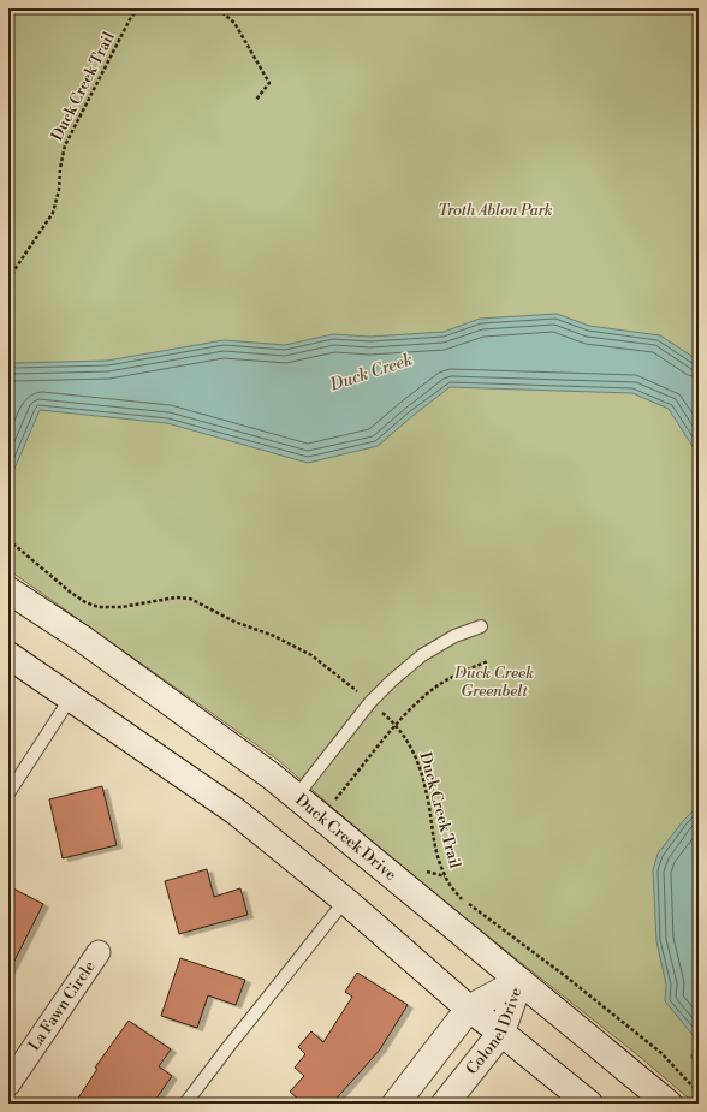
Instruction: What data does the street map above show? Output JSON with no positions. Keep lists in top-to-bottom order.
{
  "streets": {
    "main road": ["Duck Creek Drive", "Colonel Drive"],
    "street": ["La Fawn Circle"],
    "path": ["Duck Creek Trail"]
  },
  "crossings": [
    ["Duck Creek Drive", "Colonel Drive"]
  ],
  "water": ["Duck Creek"],
  "parks": ["Troth Ablon Park", "Duck Creek Greenbelt"]
}
